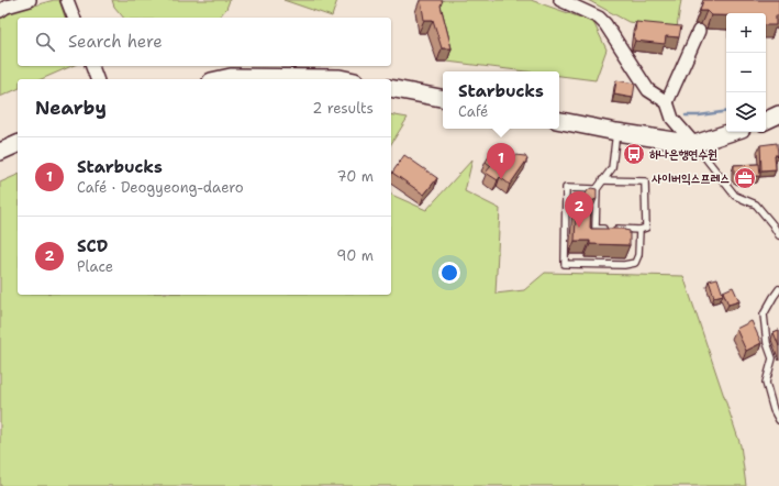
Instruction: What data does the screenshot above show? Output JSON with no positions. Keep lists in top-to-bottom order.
{
  "places": {
    "bus stop": ["하나은행연수원"],
    "office": ["사이버익스프레스"]
  },
  "page": {
    "map_buttons": ["+", "−"],
    "search": "Search here",
    "popup": ["Starbucks", "Café"],
    "heading": ["Nearby", "2 results"],
    "list": [
      {
        "mark": "1",
        "name": "Starbucks",
        "note": "Café · Deogyeong-daero",
        "value": "70 m"
      },
      {
        "mark": "2",
        "name": "SCD",
        "note": "Place",
        "value": "90 m"
      }
    ],
    "pins": ["1", "2"]
  }
}
